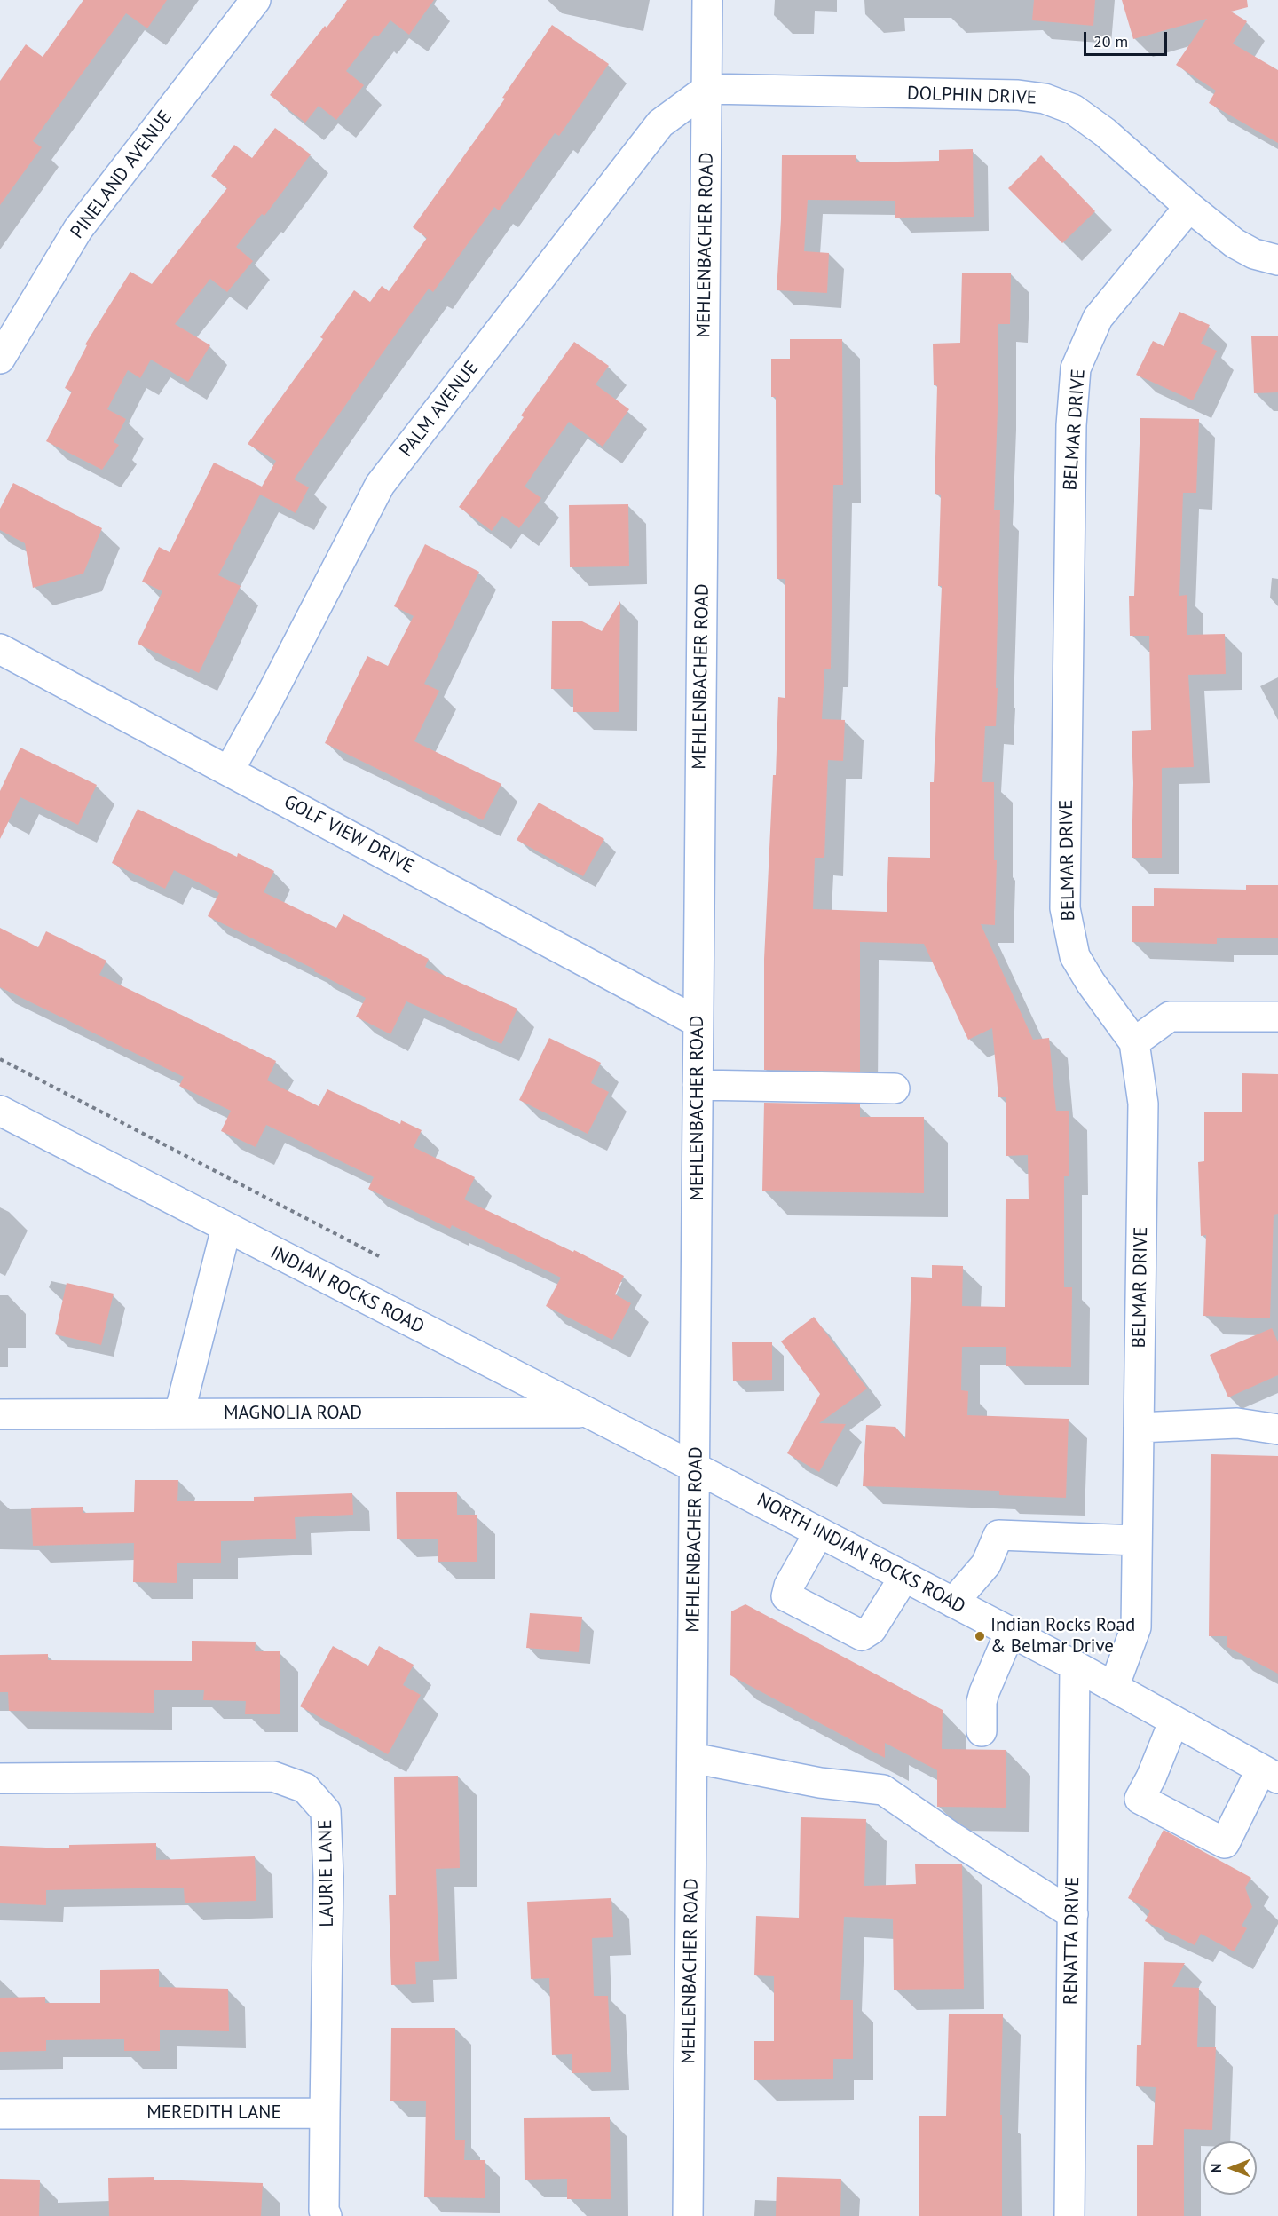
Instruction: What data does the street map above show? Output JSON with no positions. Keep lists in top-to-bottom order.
{
  "streets": {
    "street": [
      "DOLPHIN DRIVE",
      "PINELAND AVENUE",
      "MEHLENBACHER ROAD",
      "PALM AVENUE",
      "BELMAR DRIVE",
      "GOLF VIEW DRIVE",
      "INDIAN ROCKS ROAD",
      "MAGNOLIA ROAD",
      "NORTH INDIAN ROCKS ROAD",
      "LAURIE LANE",
      "RENATTA DRIVE",
      "MEREDITH LANE"
    ]
  },
  "crossings": [
    ["DOLPHIN DRIVE", "MEHLENBACHER ROAD"],
    ["DOLPHIN DRIVE", "PALM AVENUE"],
    ["DOLPHIN DRIVE", "BELMAR DRIVE"],
    ["MEHLENBACHER ROAD", "PALM AVENUE"],
    ["MEHLENBACHER ROAD", "GOLF VIEW DRIVE"],
    ["MEHLENBACHER ROAD", "INDIAN ROCKS ROAD"],
    ["MEHLENBACHER ROAD", "NORTH INDIAN ROCKS ROAD"],
    ["PALM AVENUE", "GOLF VIEW DRIVE"],
    ["BELMAR DRIVE", "NORTH INDIAN ROCKS ROAD"],
    ["INDIAN ROCKS ROAD", "MAGNOLIA ROAD"],
    ["INDIAN ROCKS ROAD", "NORTH INDIAN ROCKS ROAD"],
    ["NORTH INDIAN ROCKS ROAD", "RENATTA DRIVE"],
    ["LAURIE LANE", "MEREDITH LANE"]
  ],
  "places": ["Indian Rocks Road & Belmar Drive"],
  "scale_bar": "20 m",
  "north": "left"
}
